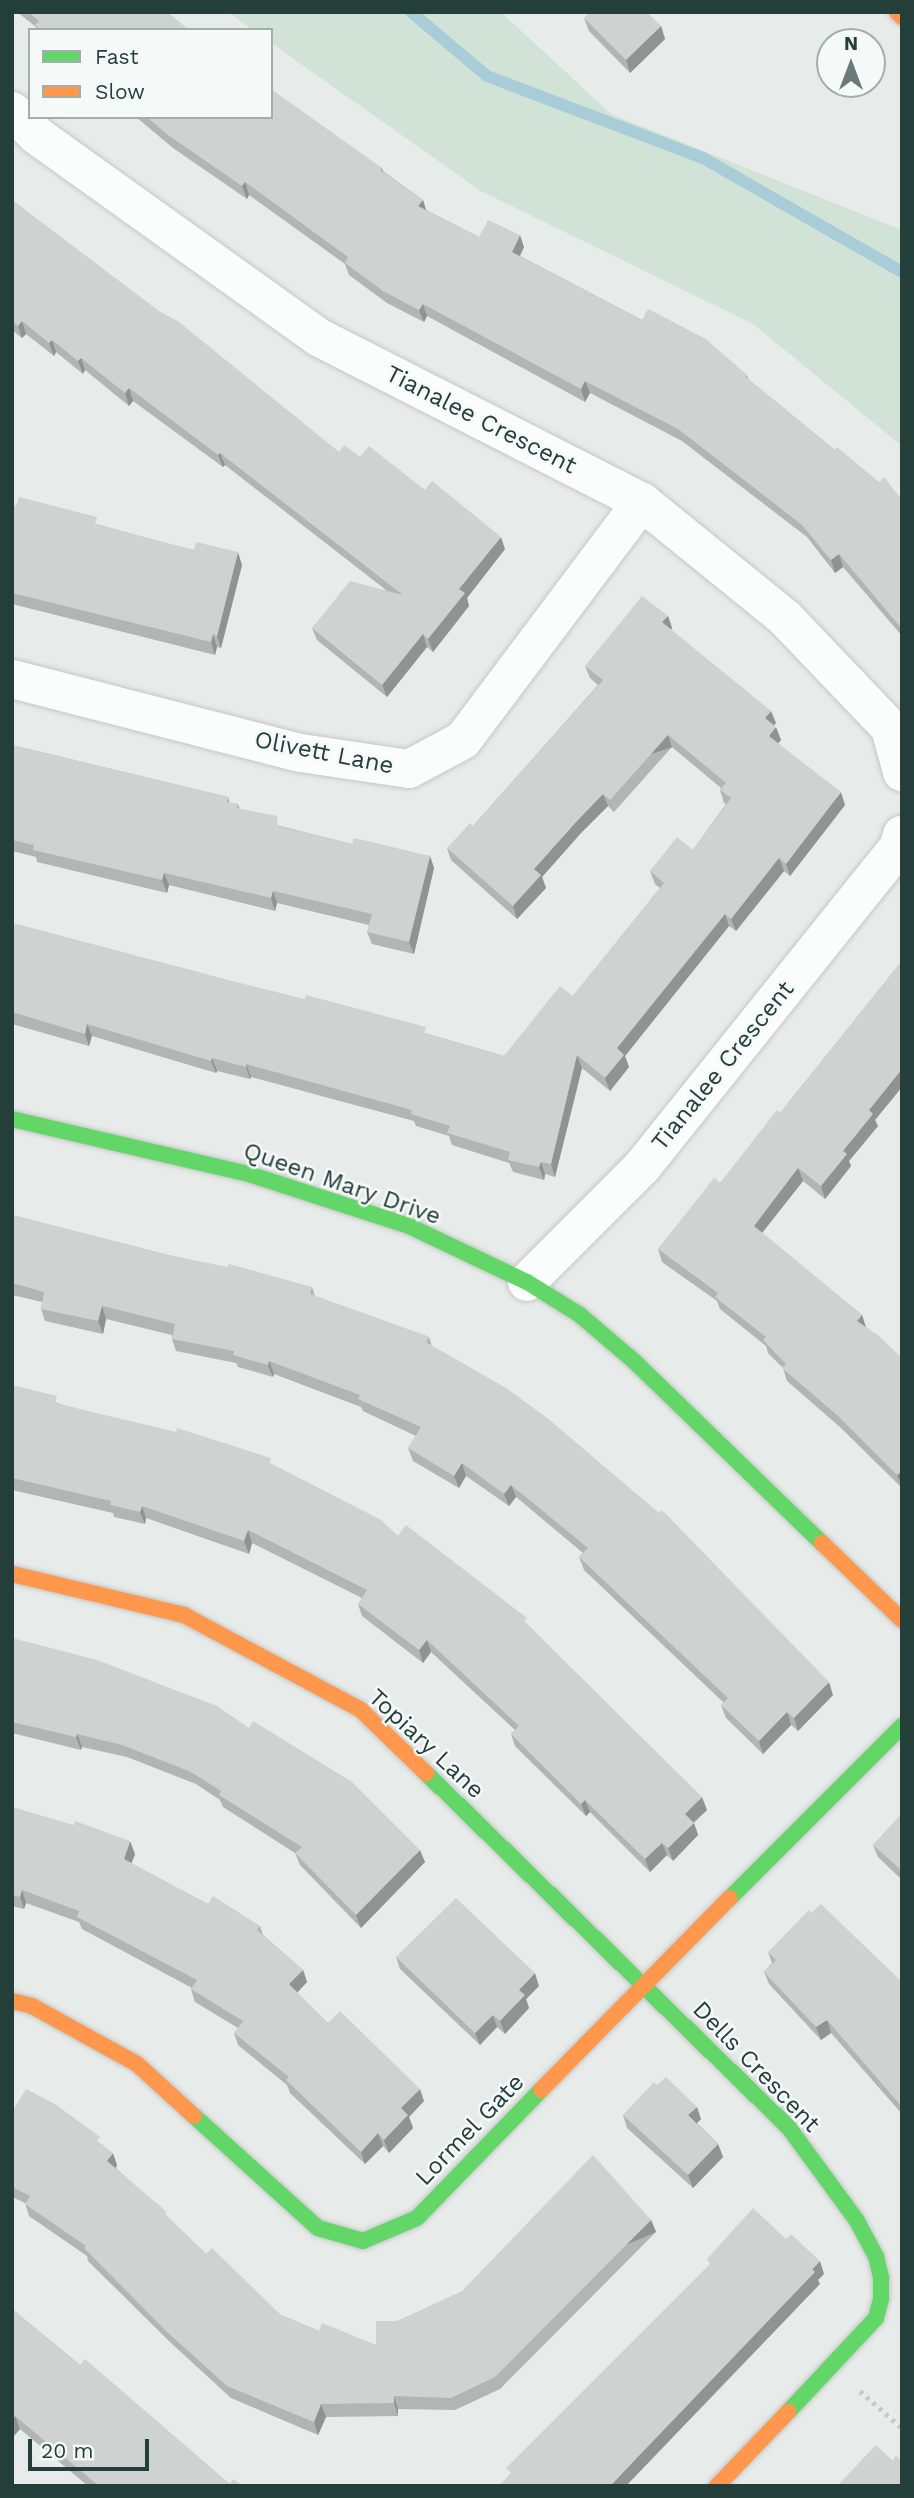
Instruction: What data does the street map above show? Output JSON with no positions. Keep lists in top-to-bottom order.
{
  "streets": {
    "street": [
      "Tianalee Crescent",
      "Olivett Lane",
      "Queen Mary Drive",
      "Topiary Lane",
      "Dells Crescent",
      "Lormel Gate"
    ]
  },
  "crossings": [
    ["Tianalee Crescent", "Olivett Lane"],
    ["Tianalee Crescent", "Queen Mary Drive"],
    ["Topiary Lane", "Dells Crescent"],
    ["Topiary Lane", "Lormel Gate"],
    ["Dells Crescent", "Lormel Gate"]
  ],
  "legend": ["Fast", "Slow"],
  "scale_bar": "20 m",
  "north": "top"
}
